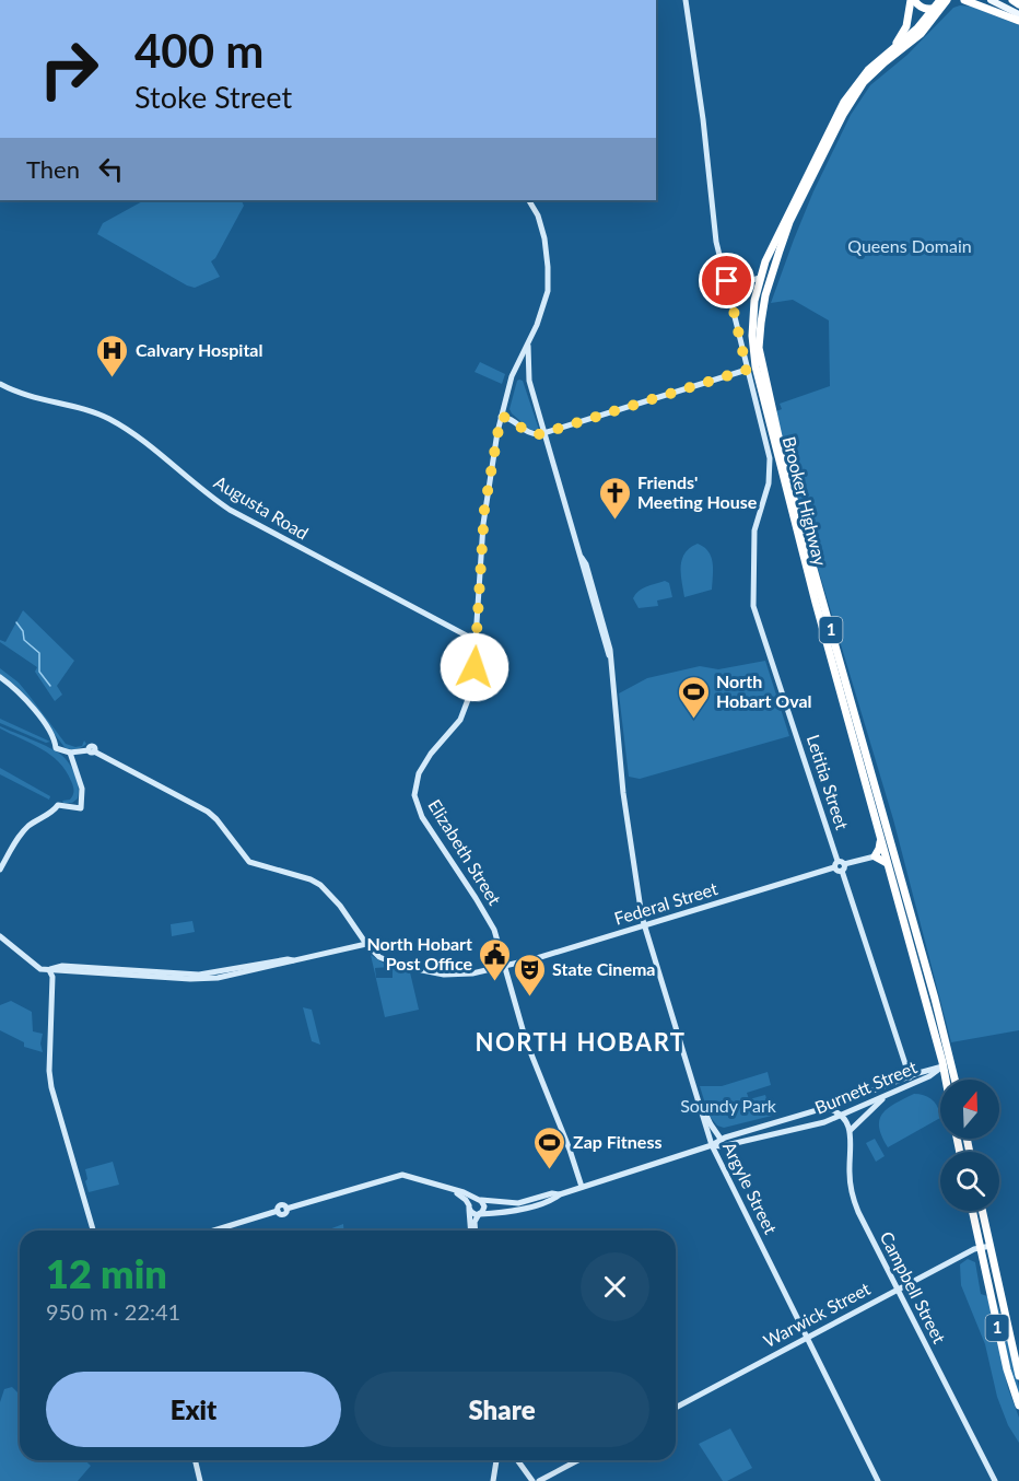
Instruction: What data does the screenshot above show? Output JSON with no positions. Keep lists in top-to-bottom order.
{
  "streets": {
    "highway": ["Brooker Highway", "1"],
    "main road": [
      "Augusta Road",
      "Letitia Street",
      "Elizabeth Street",
      "Federal Street",
      "Burnett Street",
      "Argyle Street",
      "Campbell Street",
      "Warwick Street"
    ]
  },
  "crossings": [
    ["Brooker Highway", "1"],
    ["Augusta Road", "Elizabeth Street"],
    ["1", "Burnett Street"],
    ["1", "Warwick Street"],
    ["Elizabeth Street", "Federal Street"],
    ["Elizabeth Street", "Burnett Street"],
    ["Elizabeth Street", "Argyle Street"],
    ["Federal Street", "Argyle Street"],
    ["Burnett Street", "Argyle Street"],
    ["Argyle Street", "Warwick Street"],
    ["Campbell Street", "Warwick Street"]
  ],
  "districts": ["NORTH HOBART"],
  "parks": ["Queens Domain", "Soundy Park"],
  "places": {
    "hospital": ["Calvary Hospital"],
    "church": ["Friends' Meeting House"],
    "sports": ["North Hobart Oval", "Zap Fitness"],
    "public building": ["North Hobart Post Office"],
    "theatre": ["State Cinema"]
  },
  "north": "top",
  "page": {
    "turn": ["400 m", "Stoke Street"],
    "then": "Then",
    "heading": ["12 min", "950 m · 22:41"],
    "buttons": ["Exit", "Share"]
  }
}
